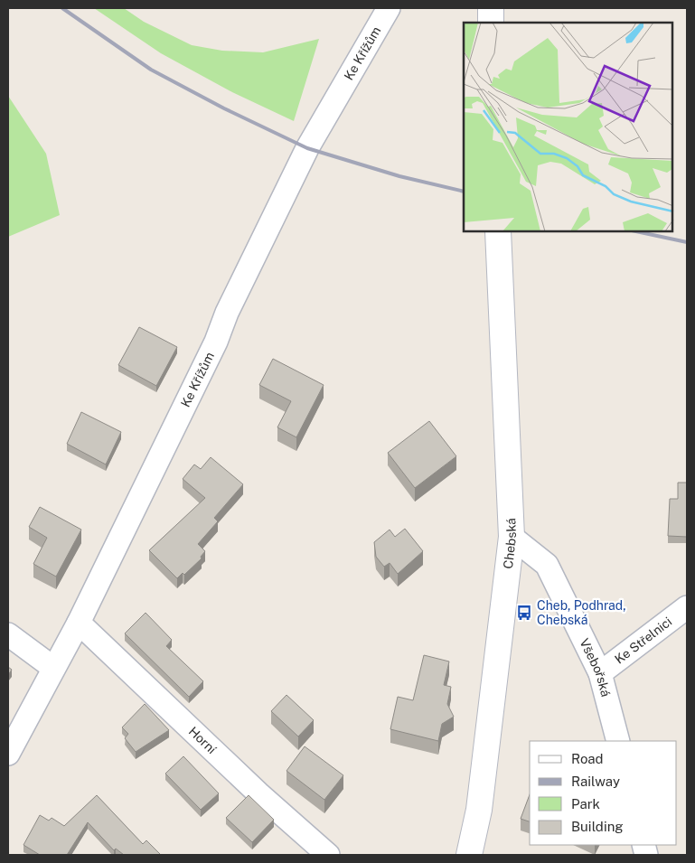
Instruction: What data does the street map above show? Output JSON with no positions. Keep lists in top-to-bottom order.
{
  "streets": {
    "street": [
      "Ke Křížům",
      "Chebská",
      "Ke Střelnici",
      "Všebořská",
      "Horní"
    ]
  },
  "crossings": [
    ["Ke Křížům", "Horní"],
    ["Chebská", "Všebořská"],
    ["Ke Střelnici", "Všebořská"]
  ],
  "places": {
    "bus stop": ["Cheb, Podhrad, Chebská"]
  },
  "legend": [
    "Road",
    "Railway",
    "Park",
    "Building"
  ]
}
